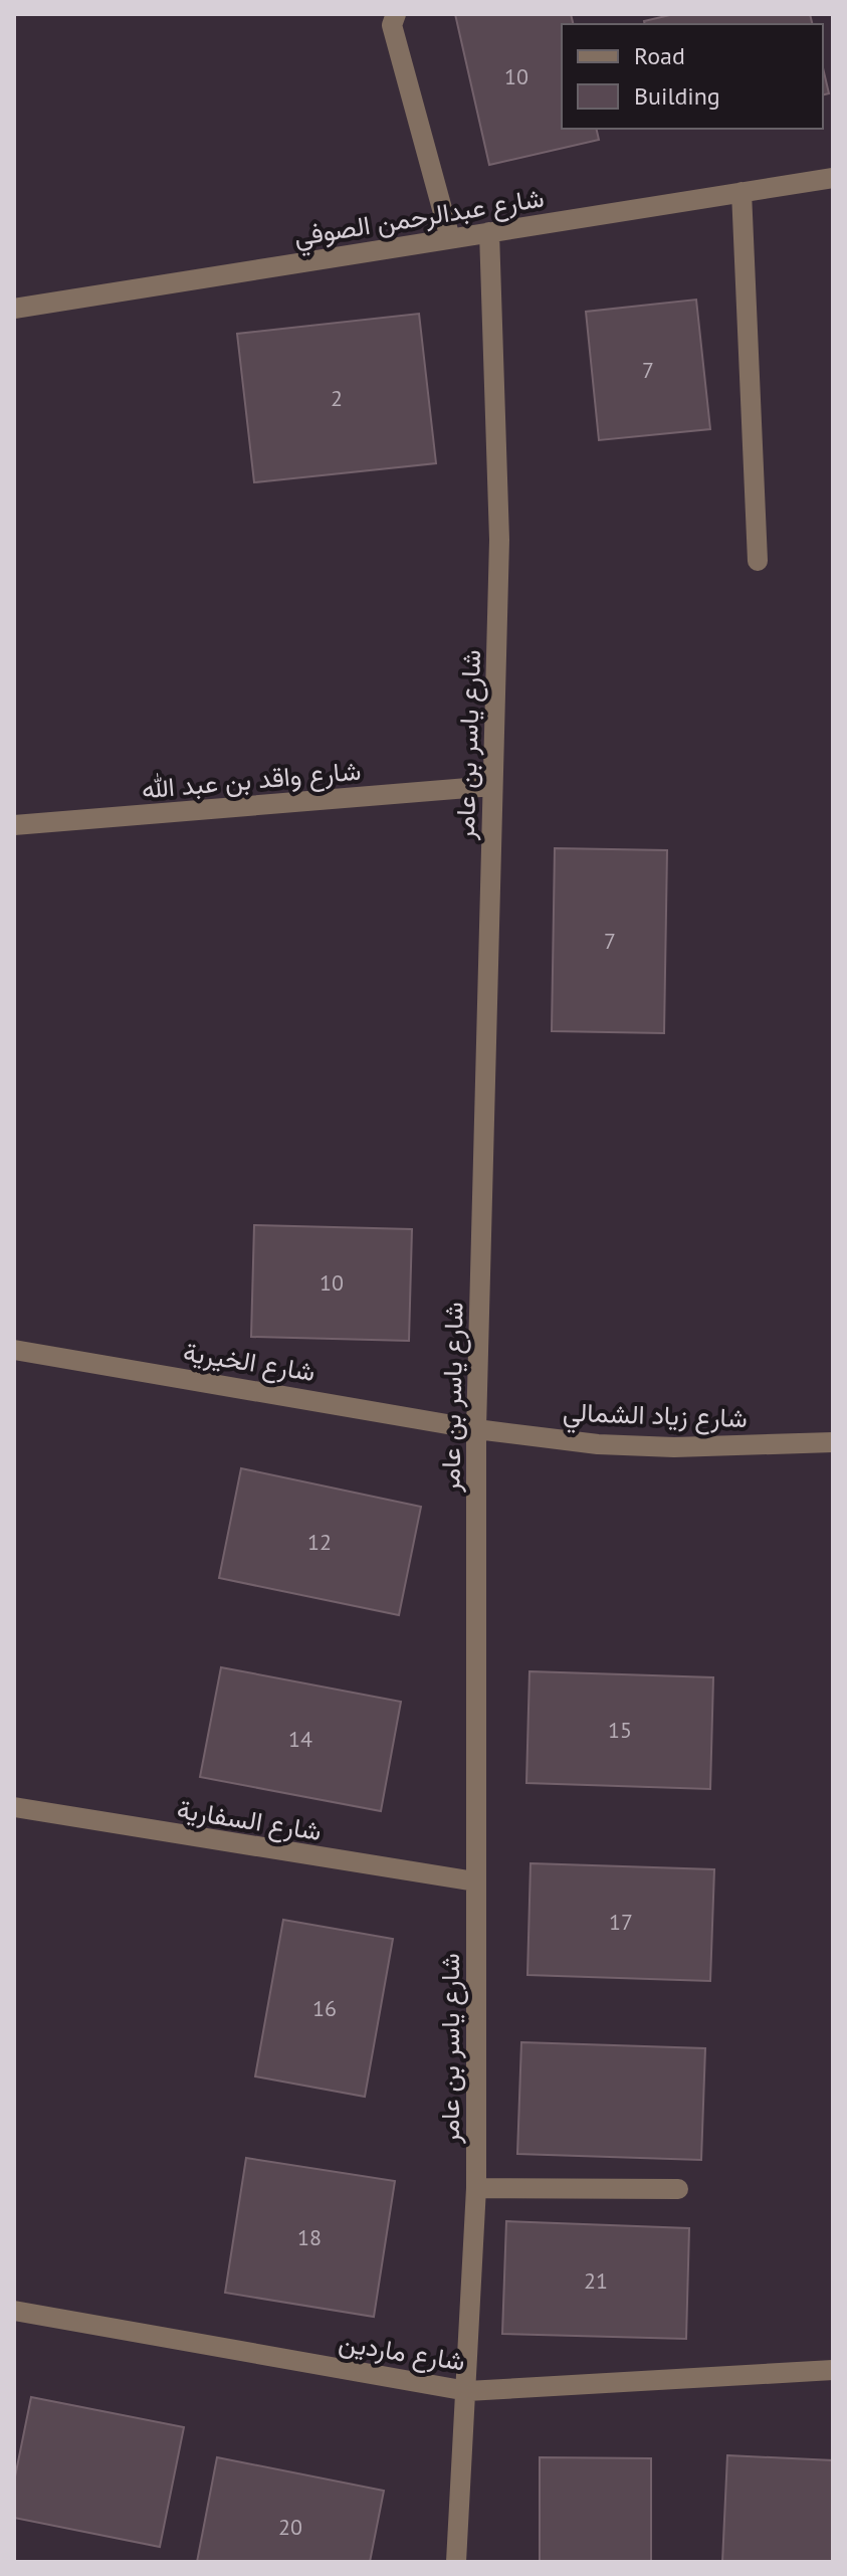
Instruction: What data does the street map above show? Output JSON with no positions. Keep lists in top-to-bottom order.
{
  "streets": {
    "street": [
      "شارع عبدالرحمن الصوفي",
      "شارع ياسر بن عامر",
      "شارع واقد بن عبد الله",
      "شارع الخيرية",
      "شارع زياد الشمالي",
      "شارع السفارية",
      "شارع ماردين"
    ]
  },
  "crossings": [
    ["شارع عبدالرحمن الصوفي", "شارع ياسر بن عامر"],
    ["شارع ياسر بن عامر", "شارع واقد بن عبد الله"],
    ["شارع ياسر بن عامر", "شارع الخيرية"],
    ["شارع ياسر بن عامر", "شارع زياد الشمالي"],
    ["شارع ياسر بن عامر", "شارع السفارية"],
    ["شارع ياسر بن عامر", "شارع ماردين"],
    ["شارع الخيرية", "شارع زياد الشمالي"]
  ],
  "house_numbers": [
    "10",
    "7",
    "2",
    "7",
    "10",
    "12",
    "15",
    "14",
    "17",
    "16",
    "18",
    "21",
    "20"
  ],
  "legend": ["Road", "Building"]
}
